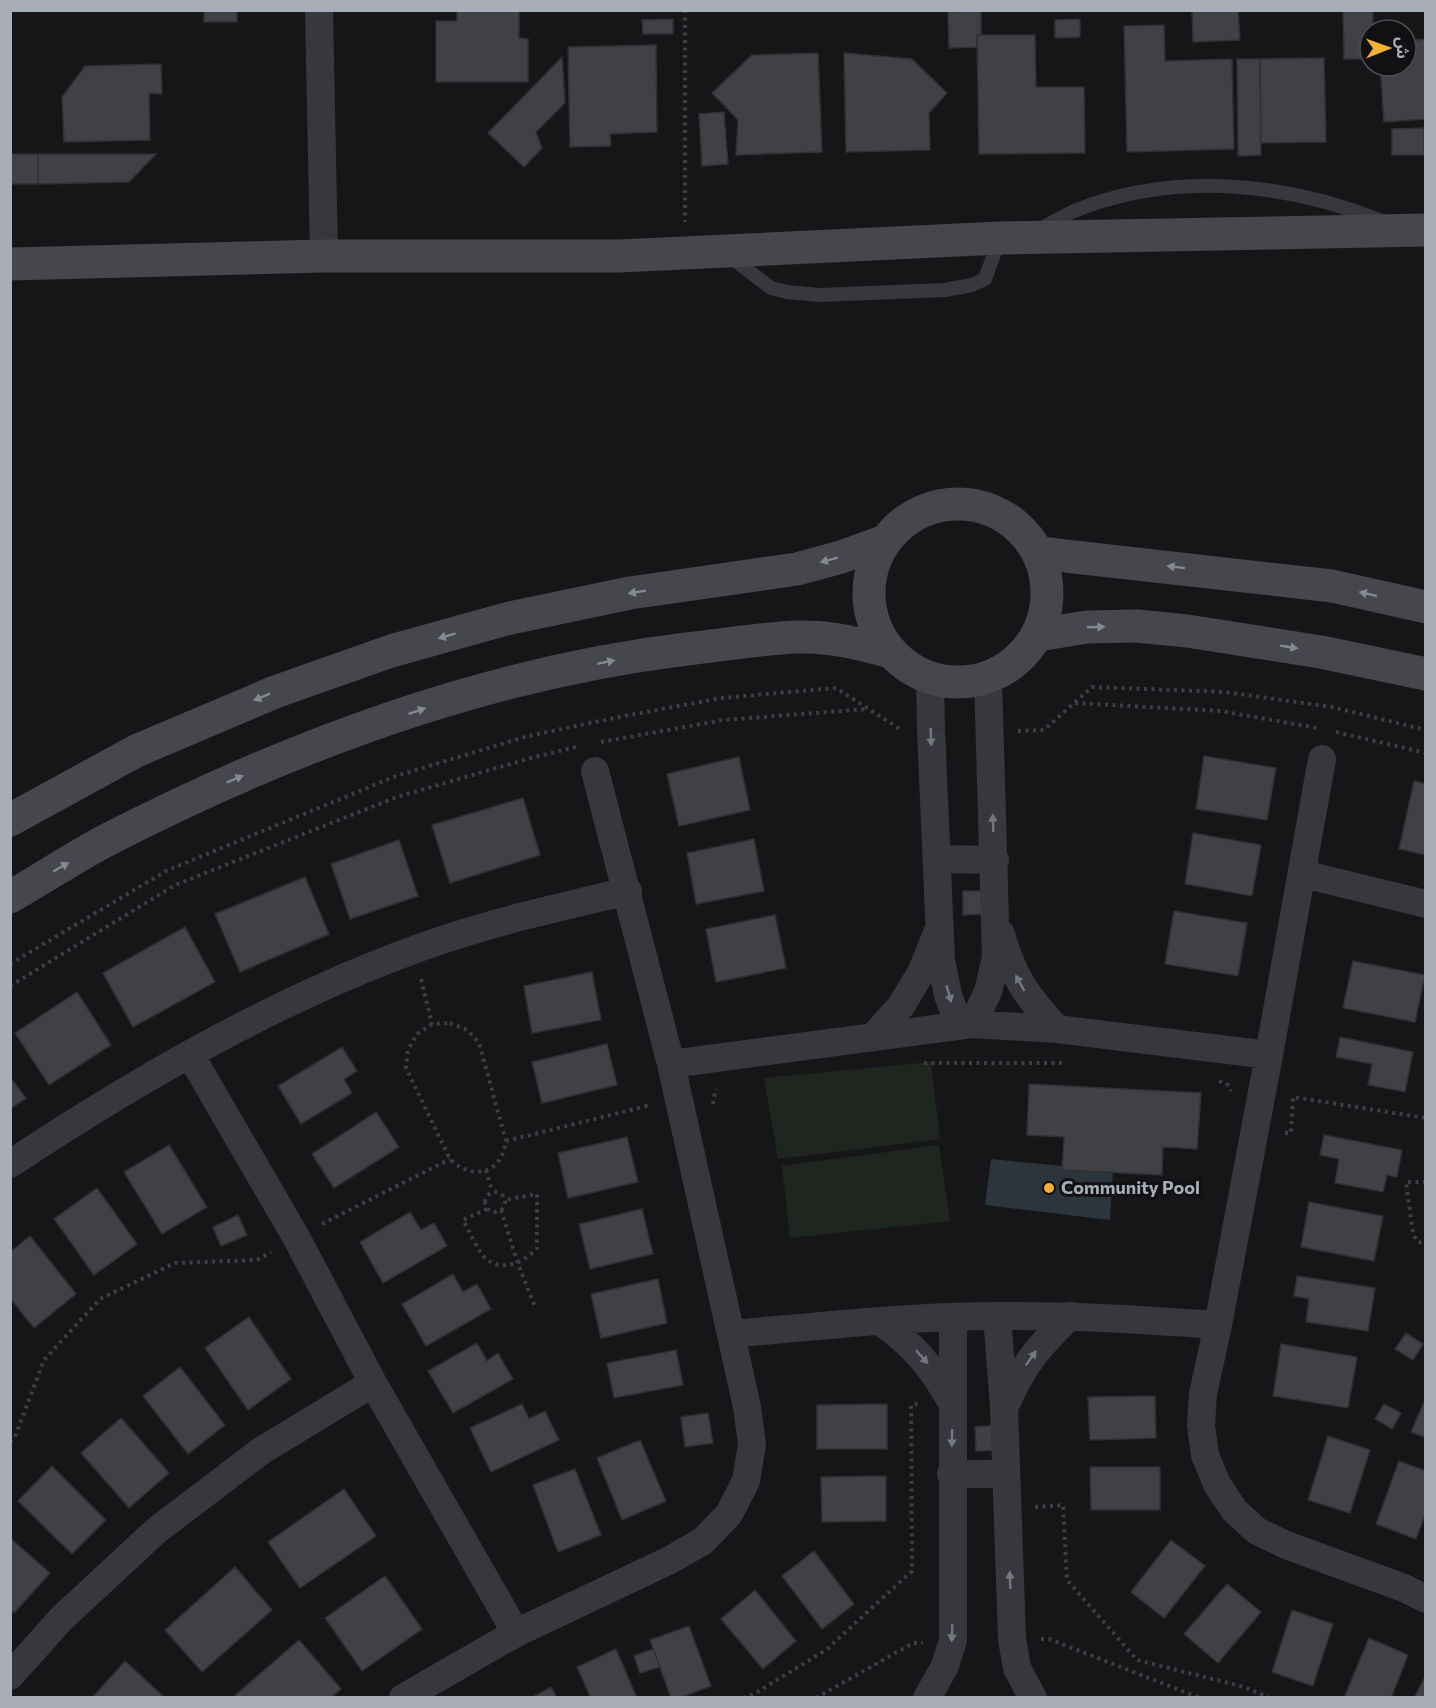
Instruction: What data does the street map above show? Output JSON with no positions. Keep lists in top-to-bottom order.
{
  "places": ["Community Pool"],
  "north": "right"
}
